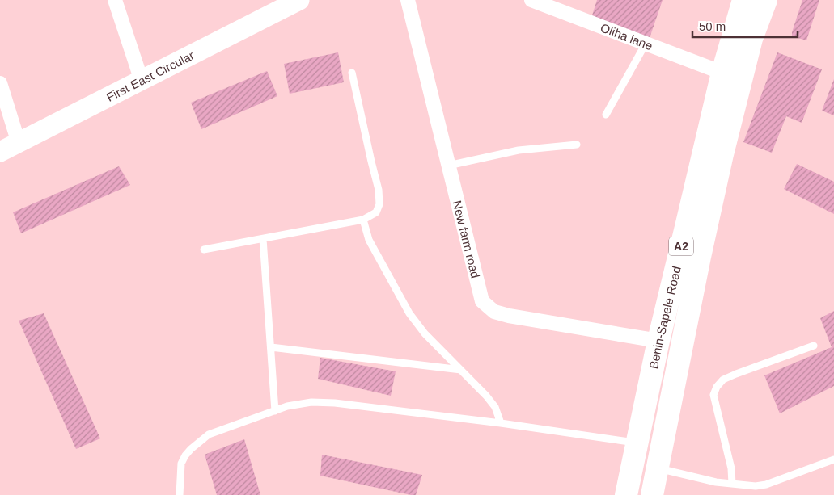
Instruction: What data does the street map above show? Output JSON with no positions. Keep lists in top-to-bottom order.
{
  "streets": {
    "highway": ["A2", "Benin-Sapele Road"],
    "street": ["Oliha lane", "First East Circular", "New farm road"]
  },
  "crossings": [
    ["Oliha lane", "Benin-Sapele Road"],
    ["New farm road", "Benin-Sapele Road"]
  ],
  "scale_bar": "50 m"
}
